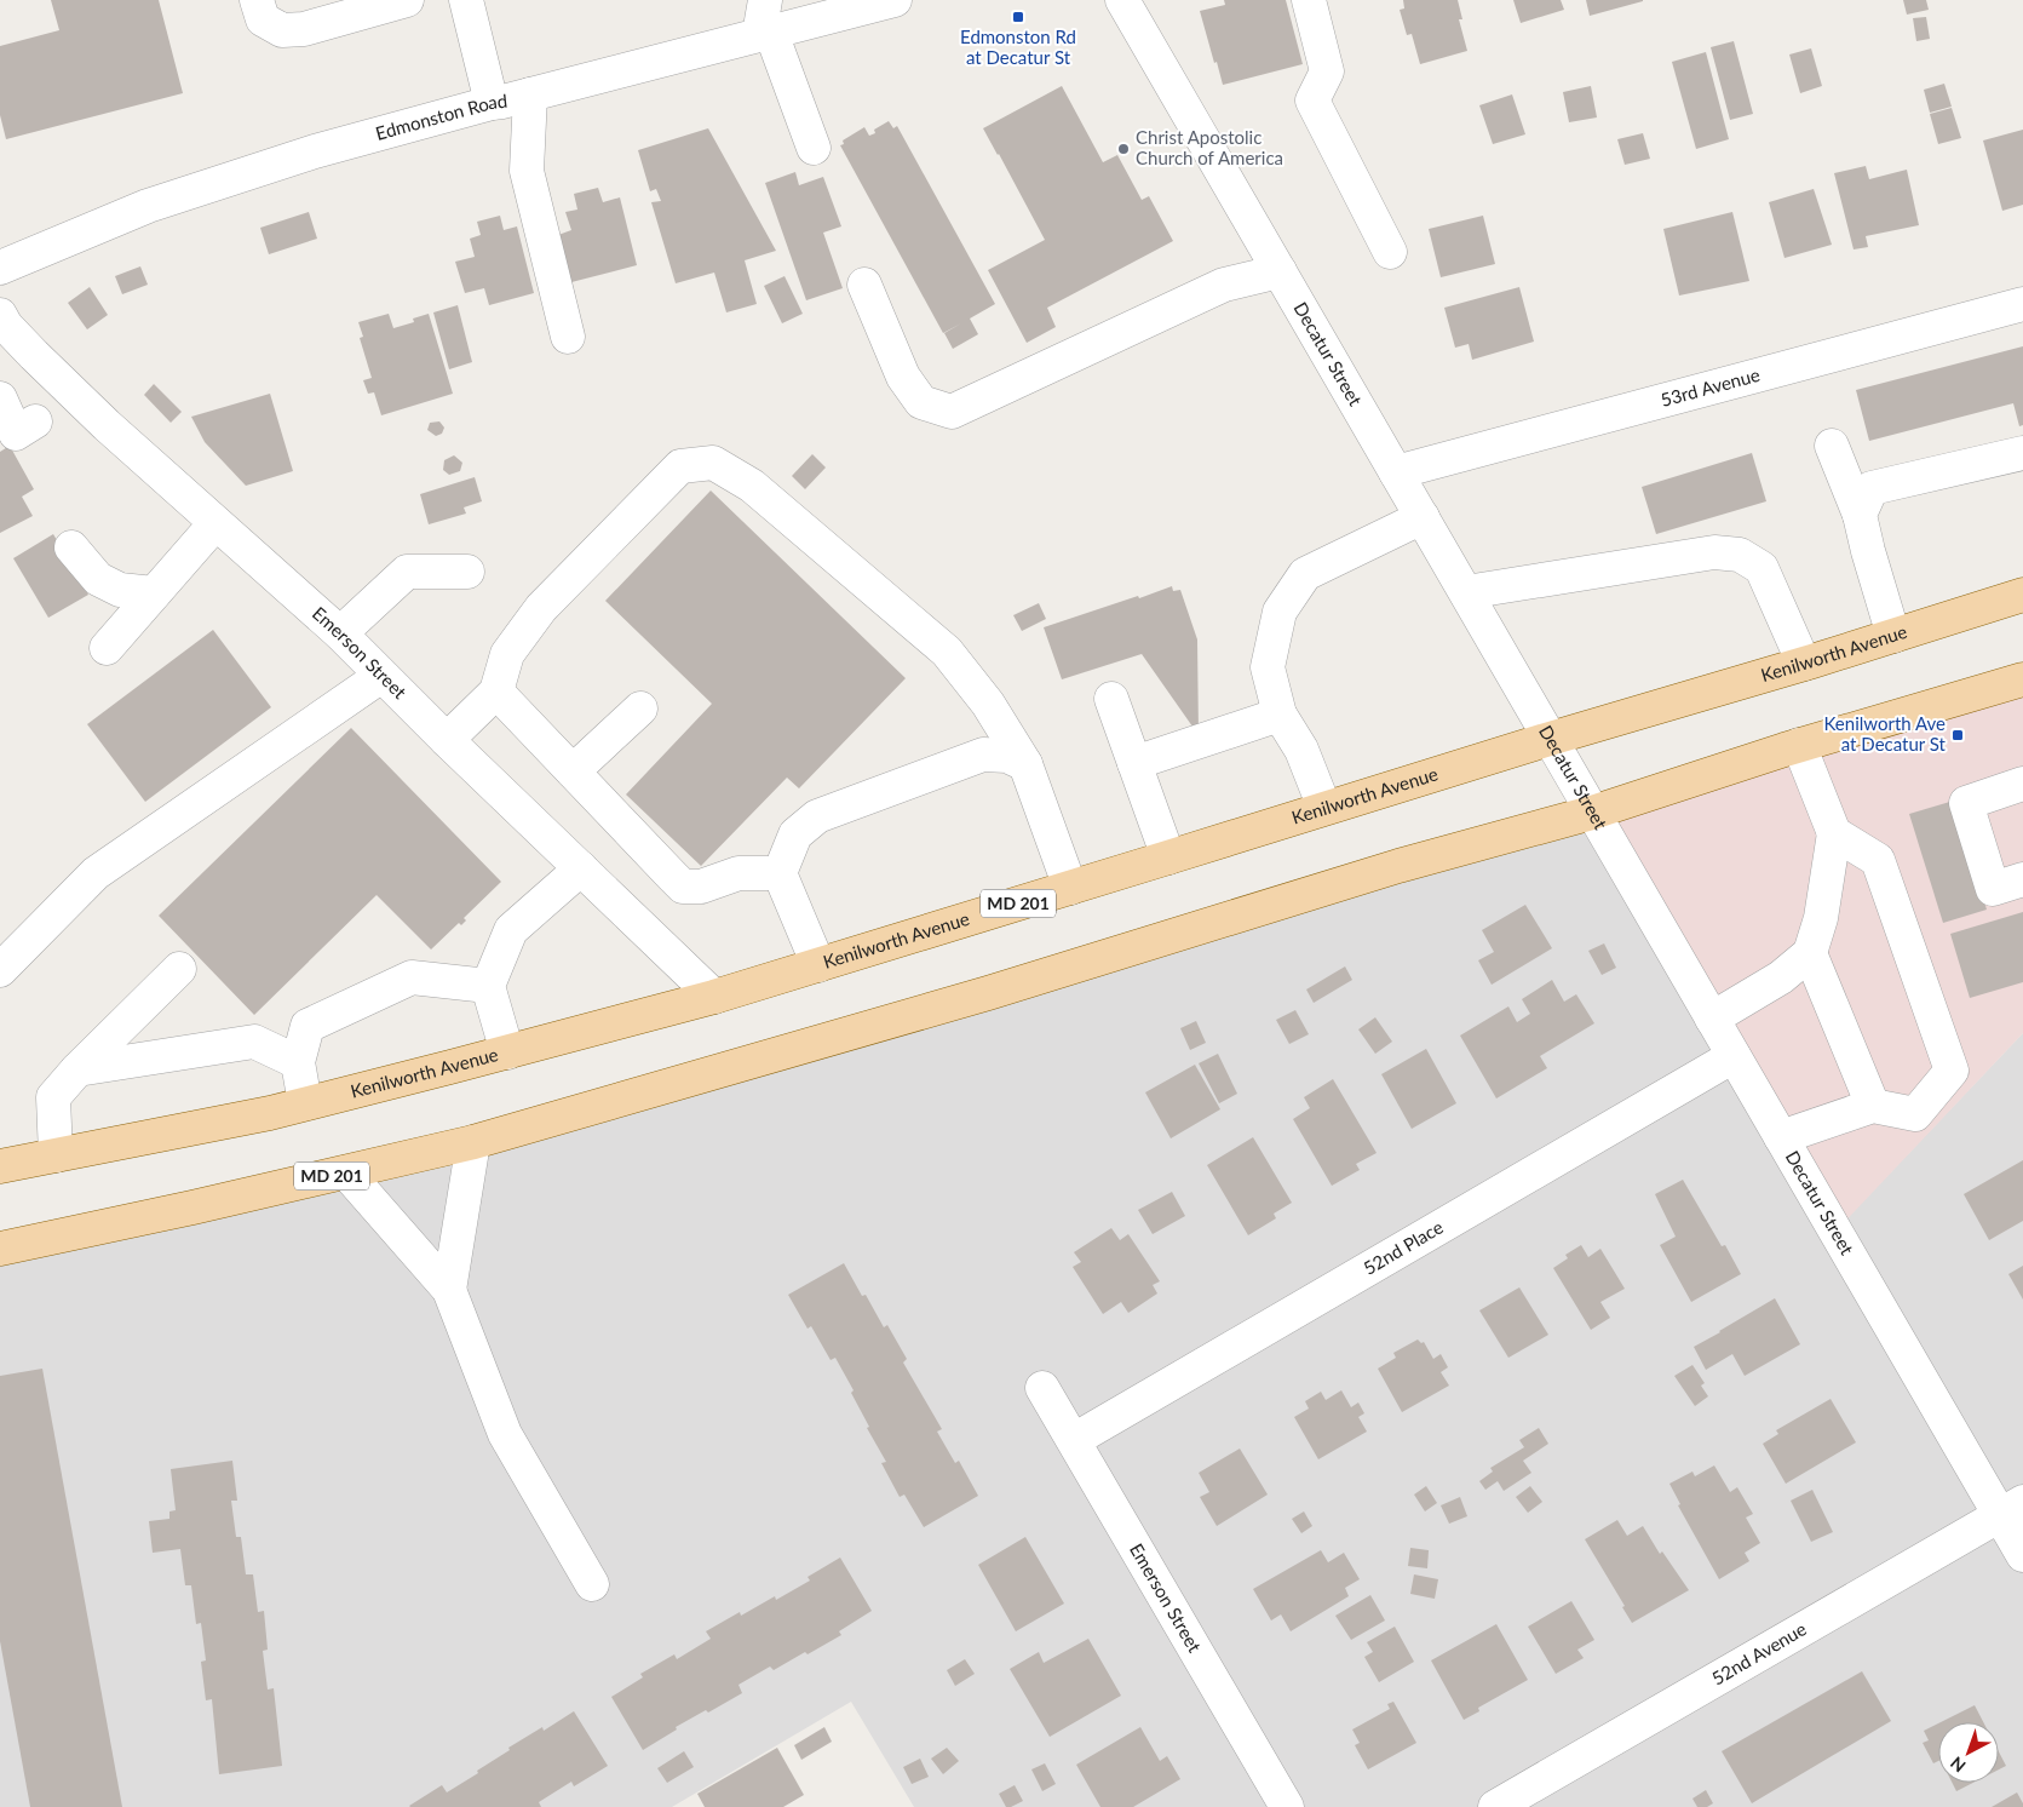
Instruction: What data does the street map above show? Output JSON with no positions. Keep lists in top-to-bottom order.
{
  "streets": {
    "main road": ["Kenilworth Avenue", "MD 201"],
    "street": [
      "Edmonston Road",
      "Decatur Street",
      "53rd Avenue",
      "Emerson Street",
      "52nd Place",
      "52nd Avenue"
    ]
  },
  "crossings": [
    ["Decatur Street", "53rd Avenue"],
    ["Decatur Street", "Kenilworth Avenue"],
    ["Decatur Street", "MD 201"],
    ["Decatur Street", "52nd Place"],
    ["Decatur Street", "52nd Avenue"],
    ["Emerson Street", "Kenilworth Avenue"],
    ["Emerson Street", "52nd Place"]
  ],
  "places": {
    "transit": ["Edmonston Rd at Decatur St", "Kenilworth Ave at Decatur St"],
    "other": ["Christ Apostolic Church of America"]
  },
  "north": "bottom left"
}
